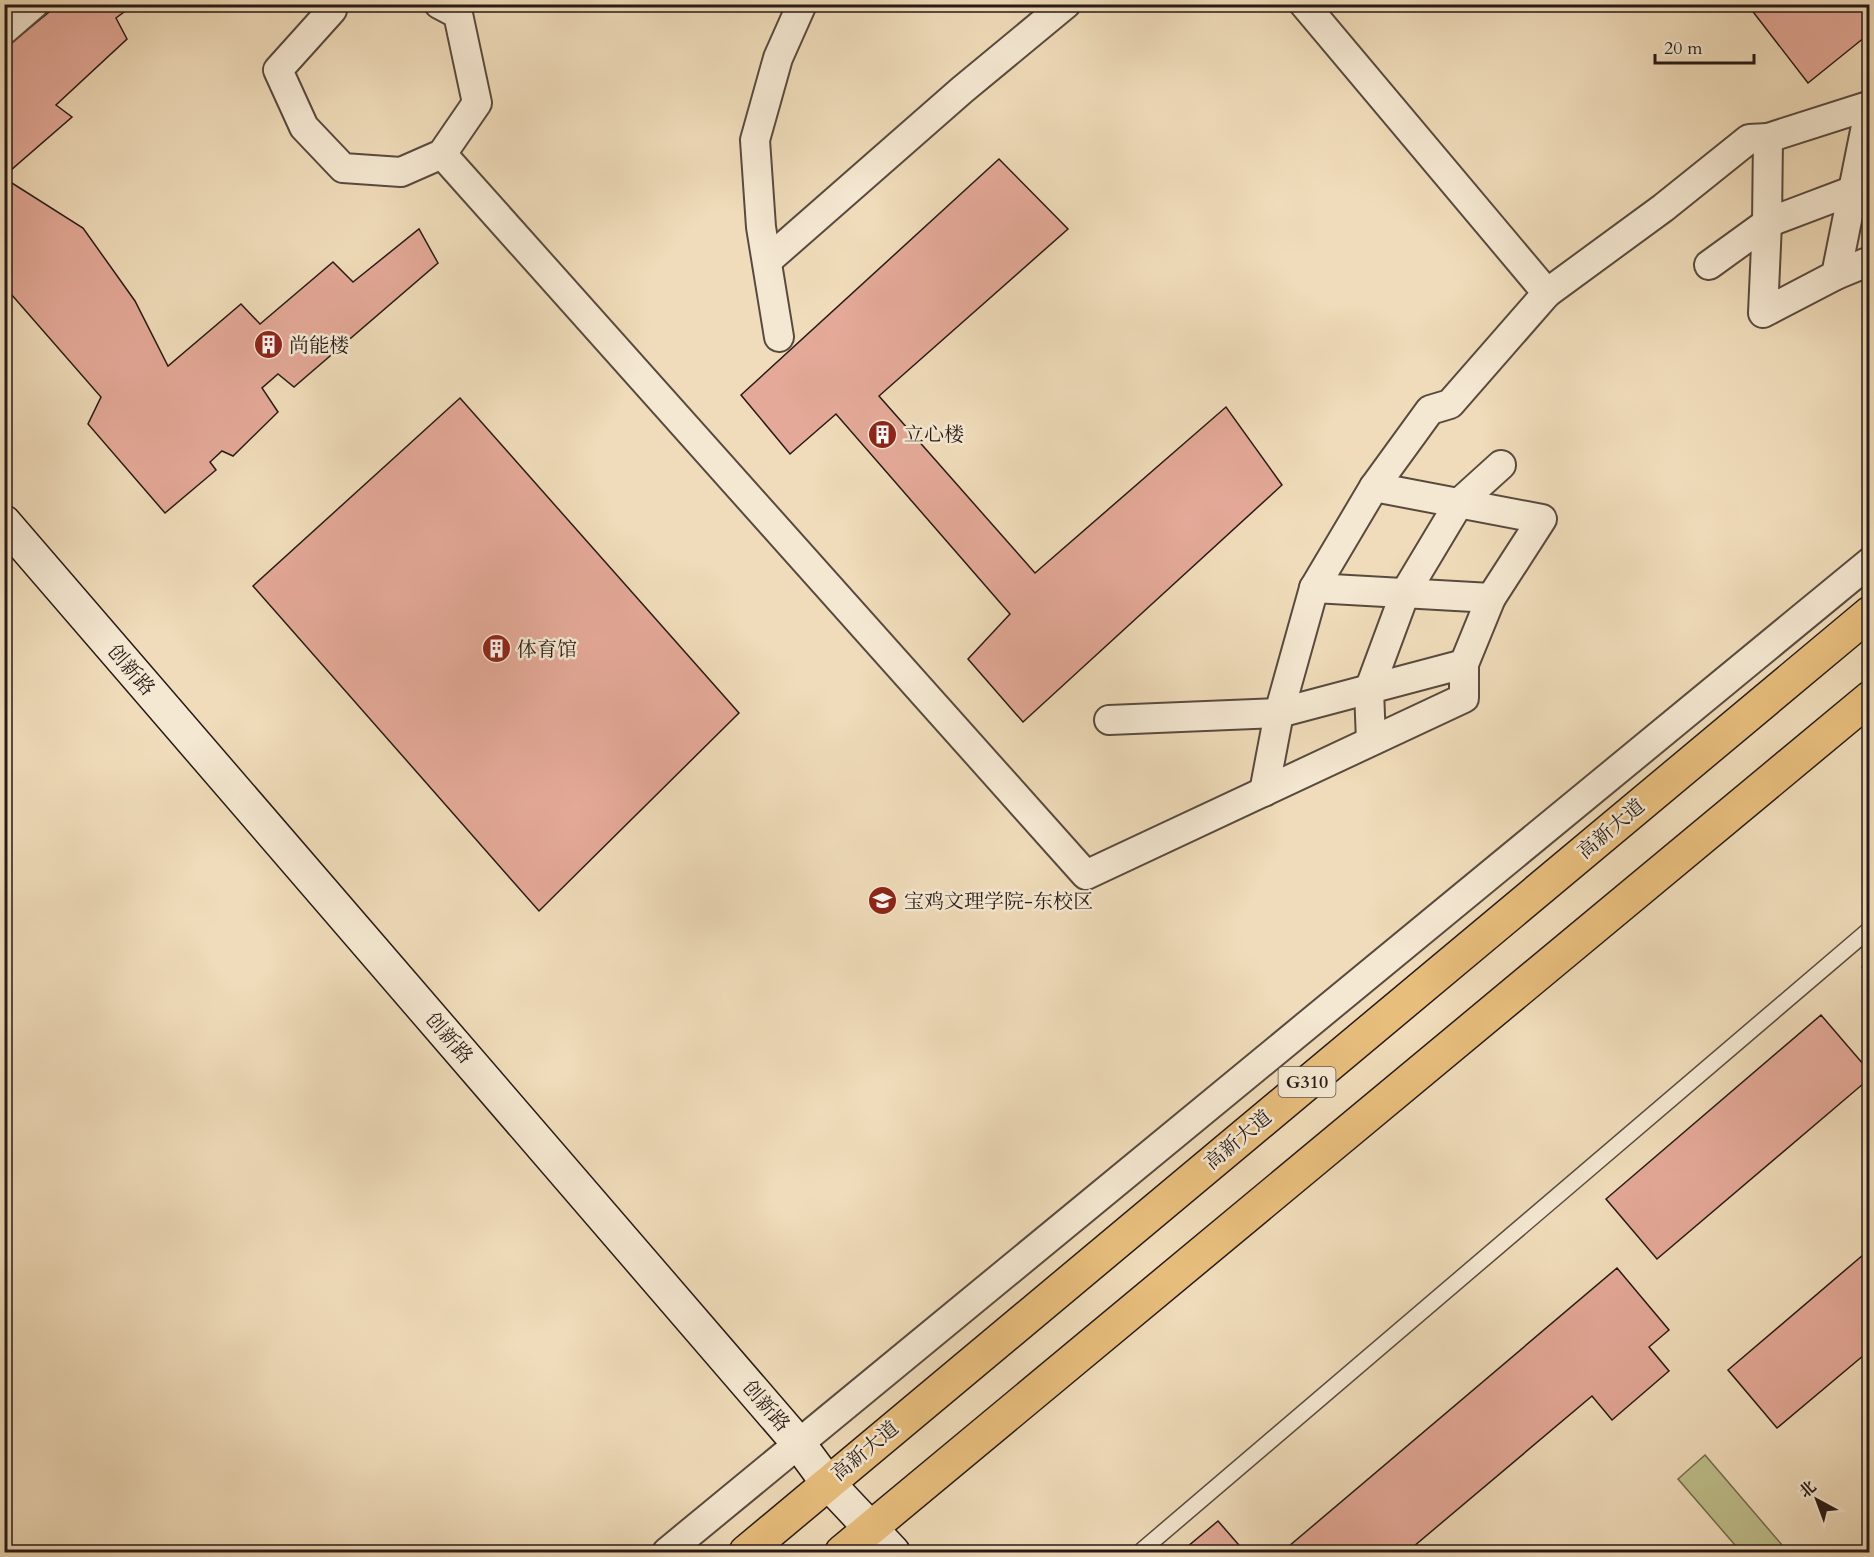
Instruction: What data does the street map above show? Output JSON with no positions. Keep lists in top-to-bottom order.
{
  "streets": {
    "highway": ["高新大道", "G310"],
    "street": ["创新路"]
  },
  "crossings": [
    ["创新路", "高新大道"]
  ],
  "places": {
    "building": ["尚能楼", "立心楼", "体育馆"],
    "school or university": ["宝鸡文理学院-东校区"]
  },
  "scale_bar": "20 m",
  "north": "top left"
}
